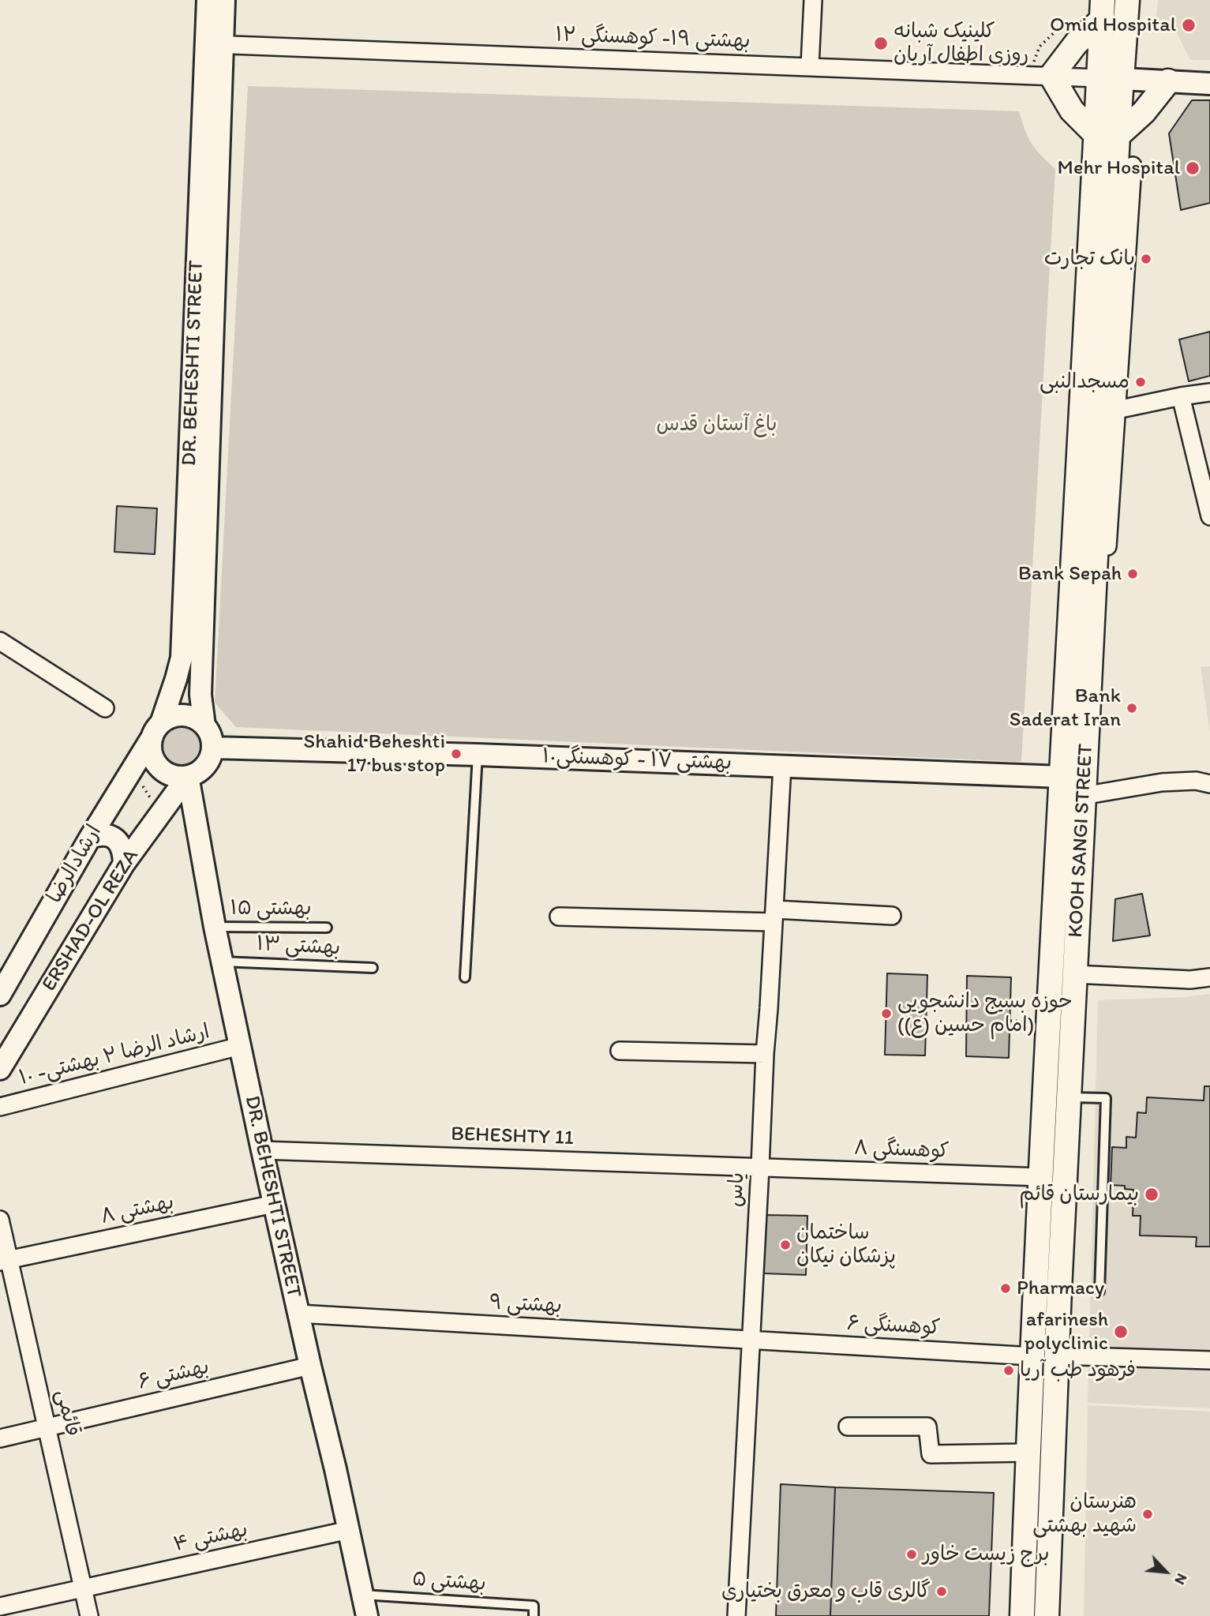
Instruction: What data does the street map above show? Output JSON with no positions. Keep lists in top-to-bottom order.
{
  "streets": {
    "main road": ["KOOH SANGI STREET"],
    "street": [
      "بهشتی ۱۹- کوهسنگی ۱۲",
      "DR. BEHESHTI STREET",
      "بهشتی ۱۷ - کوهسنگی۱۰",
      "ارشادالرضا",
      "ERSHAD-OL REZA",
      "ارشاد الرضا ۲ بهشتی- ۱۰",
      "BEHESHTY 11",
      "کوهسنگی ۸",
      "یاس",
      "بهشتی ۸",
      "بهشتی ۹",
      "کوهسنگی ۶",
      "بهشتی ۶",
      "قائمی",
      "بهشتی ۴"
    ],
    "lane": ["بهشتی ۱۵", "بهشتی ۱۳", "بهشتی ۵"]
  },
  "crossings": [
    ["بهشتی ۱۹- کوهسنگی ۱۲", "DR. BEHESHTI STREET"],
    ["بهشتی ۱۹- کوهسنگی ۱۲", "KOOH SANGI STREET"],
    ["DR. BEHESHTI STREET", "بهشتی ۱۷ - کوهسنگی۱۰"],
    ["DR. BEHESHTI STREET", "ارشادالرضا"],
    ["DR. BEHESHTI STREET", "بهشتی ۱۵"],
    ["DR. BEHESHTI STREET", "ERSHAD-OL REZA"],
    ["DR. BEHESHTI STREET", "بهشتی ۱۳"],
    ["DR. BEHESHTI STREET", "ارشاد الرضا ۲ بهشتی- ۱۰"],
    ["DR. BEHESHTI STREET", "BEHESHTY 11"],
    ["DR. BEHESHTI STREET", "بهشتی ۸"],
    ["DR. BEHESHTI STREET", "بهشتی ۹"],
    ["DR. BEHESHTI STREET", "بهشتی ۶"],
    ["DR. BEHESHTI STREET", "بهشتی ۴"],
    ["DR. BEHESHTI STREET", "بهشتی ۵"],
    ["بهشتی ۱۷ - کوهسنگی۱۰", "KOOH SANGI STREET"],
    ["بهشتی ۱۷ - کوهسنگی۱۰", "ارشادالرضا"],
    ["بهشتی ۱۷ - کوهسنگی۱۰", "ERSHAD-OL REZA"],
    ["بهشتی ۱۷ - کوهسنگی۱۰", "یاس"],
    ["KOOH SANGI STREET", "کوهسنگی ۸"],
    ["KOOH SANGI STREET", "کوهسنگی ۶"],
    ["ارشادالرضا", "ERSHAD-OL REZA"],
    ["BEHESHTY 11", "کوهسنگی ۸"],
    ["BEHESHTY 11", "یاس"],
    ["کوهسنگی ۸", "یاس"],
    ["یاس", "بهشتی ۹"],
    ["یاس", "کوهسنگی ۶"],
    ["بهشتی ۸", "قائمی"],
    ["بهشتی ۹", "کوهسنگی ۶"],
    ["بهشتی ۶", "قائمی"],
    ["قائمی", "بهشتی ۴"]
  ],
  "parks": ["باغ آستان قدس"],
  "places": [
    "Omid Hospital",
    "کلینیک شبانه روزی اطفال آریان",
    "Mehr Hospital",
    "بانک تجارت",
    "مسجدالنبی",
    "Bank Sepah",
    "Bank Saderat Iran",
    "Shahid Beheshti 17 bus stop",
    "حوزه بسیج دانشجویی (امام حسین (ع))",
    "بیمارستان قائم",
    "ساختمان پزشکان نیکان",
    "Pharmacy",
    "afarinesh polyclinic",
    "فرهود طب آریا",
    "هنرستان شهید بهشتی",
    "برج زیست خاور",
    "گالری قاب و معرق بختیاری"
  ],
  "north": "bottom right"
}
